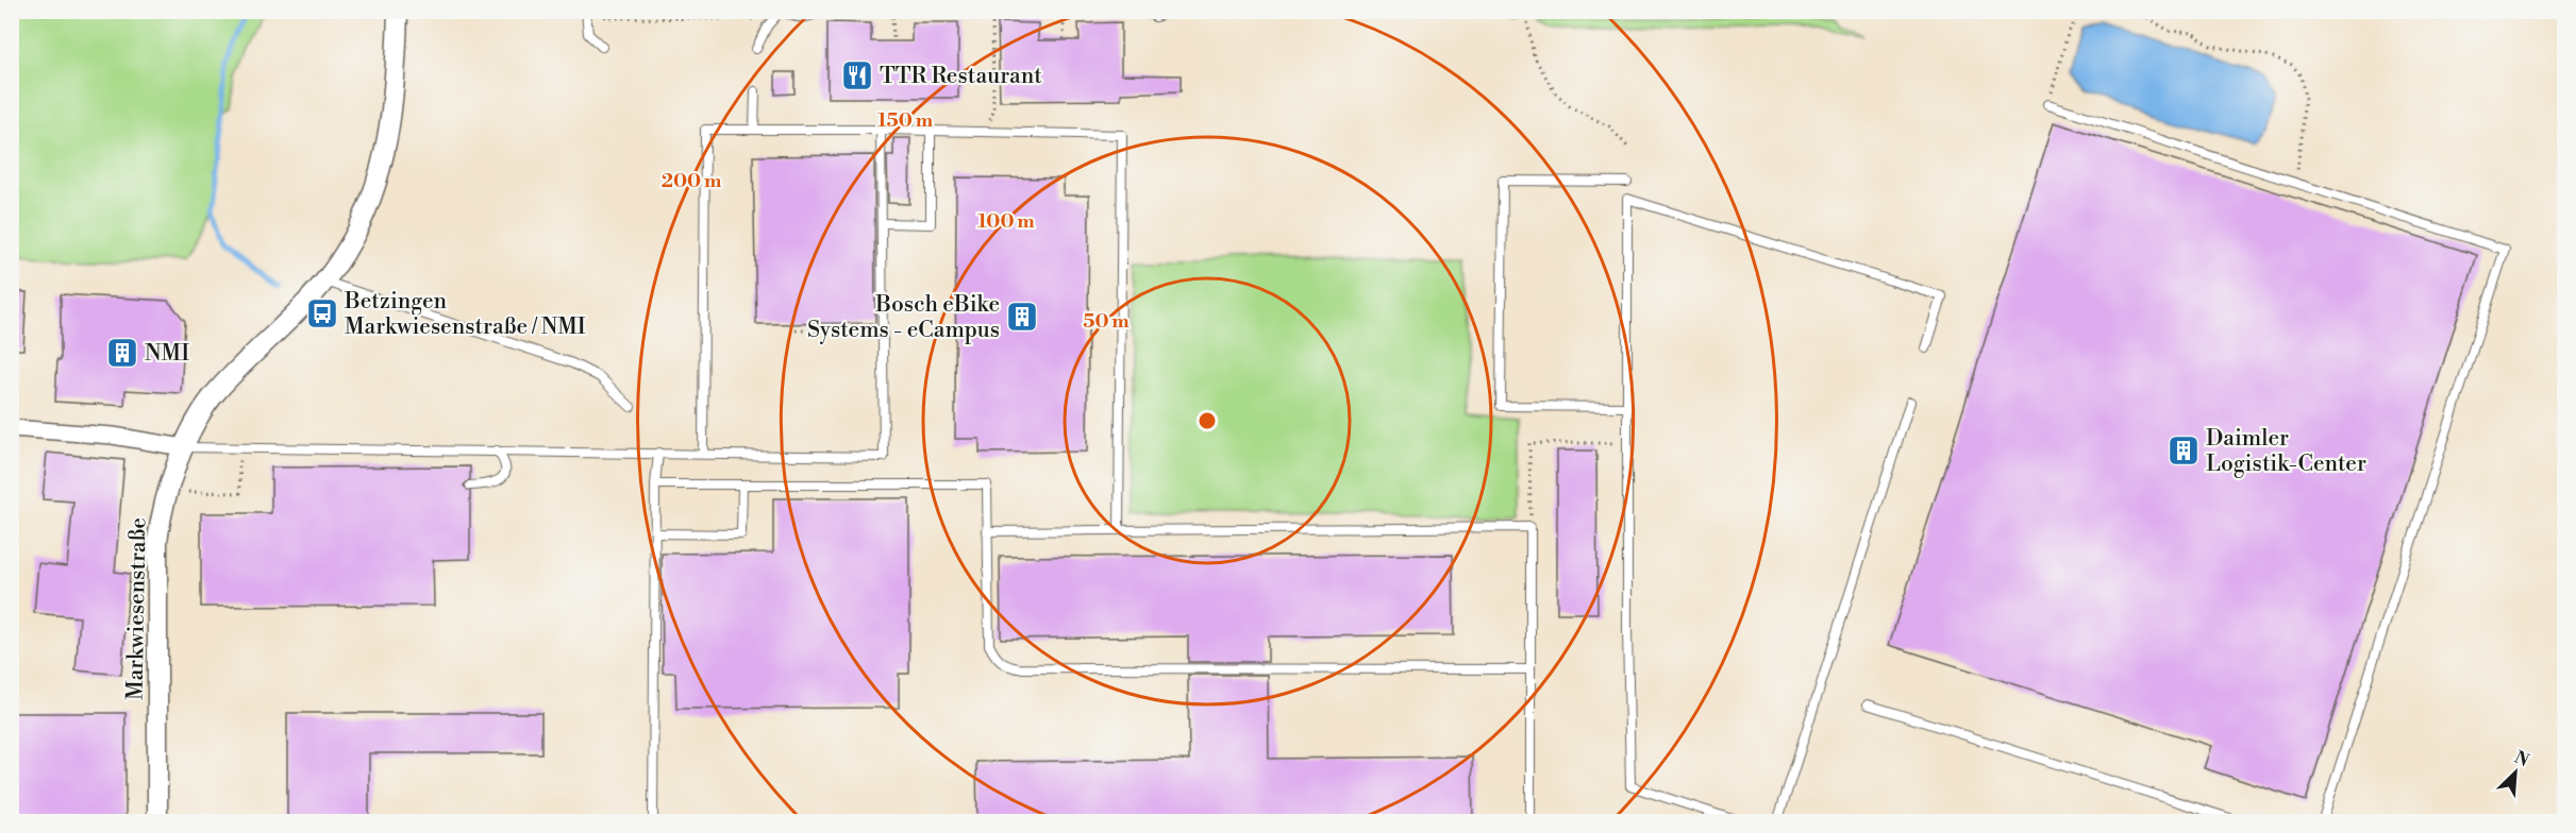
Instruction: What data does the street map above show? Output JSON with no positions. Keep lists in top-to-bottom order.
{
  "streets": {
    "street": ["Markwiesenstraße"]
  },
  "places": {
    "restaurant": ["TTR Restaurant"],
    "bus stop": ["Betzingen Markwiesenstraße / NMI"],
    "building": ["Bosch eBike Systems - eCampus", "NMI", "Daimler Logistik-Center"]
  },
  "north": "top right",
  "rings": [
    "150 m",
    "200 m",
    "100 m",
    "50 m"
  ]
}
